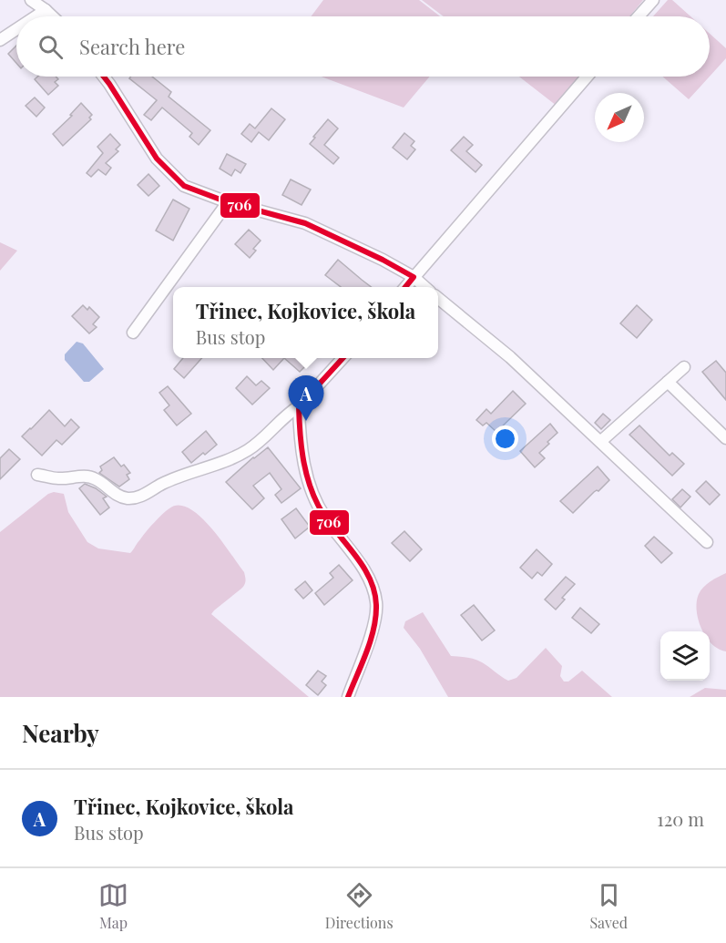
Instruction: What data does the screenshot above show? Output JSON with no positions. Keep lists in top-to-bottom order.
{
  "lines": ["transit line 706"],
  "north": "bottom left",
  "page": {
    "search": "Search here",
    "popup": ["Třinec, Kojkovice, škola", "Bus stop"],
    "pins": "A",
    "heading": "Nearby",
    "list": [
      {
        "mark": "A",
        "name": "Třinec, Kojkovice, škola",
        "note": "Bus stop",
        "value": "120 m"
      }
    ],
    "nav": ["Map", "Directions", "Saved"]
  }
}
